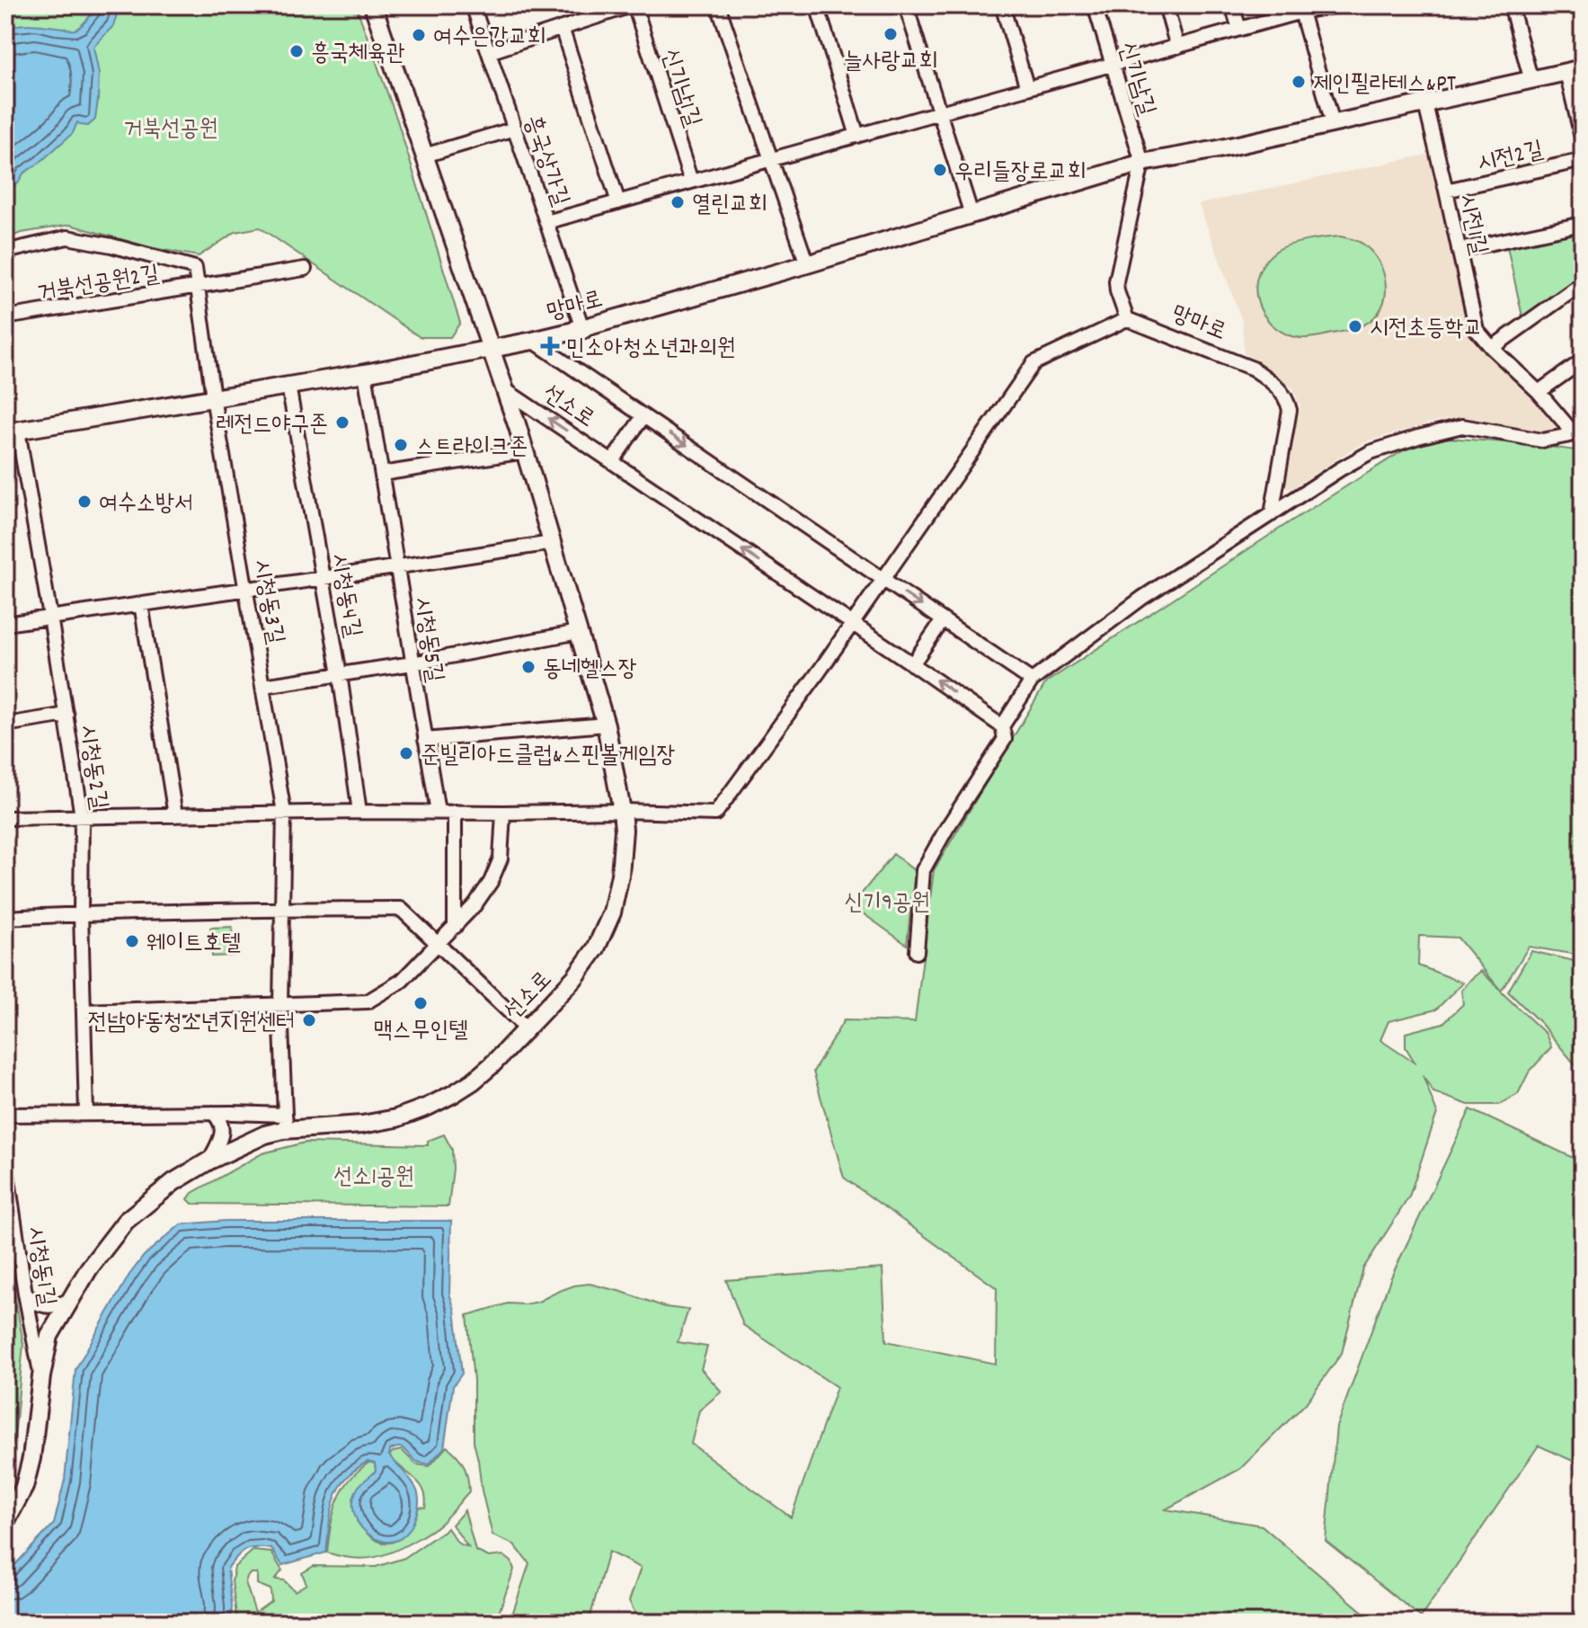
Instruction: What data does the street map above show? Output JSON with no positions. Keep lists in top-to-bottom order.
{
  "streets": {
    "street": [
      "신기남길",
      "신기남1길",
      "시전2길",
      "흥국상가길",
      "시전1길",
      "거북선공원2길",
      "망마로",
      "선소로",
      "시청동4길",
      "시청동3길",
      "시청동5길",
      "시청동2길",
      "시청동1길"
    ]
  },
  "crossings": [
    ["신기남길", "망마로"],
    ["시전2길", "시전1길"],
    ["흥국상가길", "망마로"],
    ["시전1길", "망마로"],
    ["거북선공원2길", "망마로"],
    ["거북선공원2길", "시청동3길"],
    ["망마로", "선소로"],
    ["망마로", "시청동4길"],
    ["망마로", "시청동3길"],
    ["망마로", "시청동5길"],
    ["망마로", "시청동2길"],
    ["선소로", "시청동3길"],
    ["선소로", "시청동1길"]
  ],
  "parks": ["거북선공원", "신기9공원", "선소1공원"],
  "places": {
    "other": [
      "늘사랑교회",
      "여수은강교회",
      "흥국체육관",
      "제인필라테스&PT",
      "우리들장로교회",
      "열린교회",
      "시전초등학교",
      "레전드야구존",
      "스트라이크존",
      "여수소방서",
      "동네헬스장",
      "준빌리아드클럽&스핀볼게임장",
      "웨이트호텔",
      "맥스무인텔",
      "전남아동청소년지원센터"
    ],
    "health": ["민소아청소년과의원"]
  }
}
